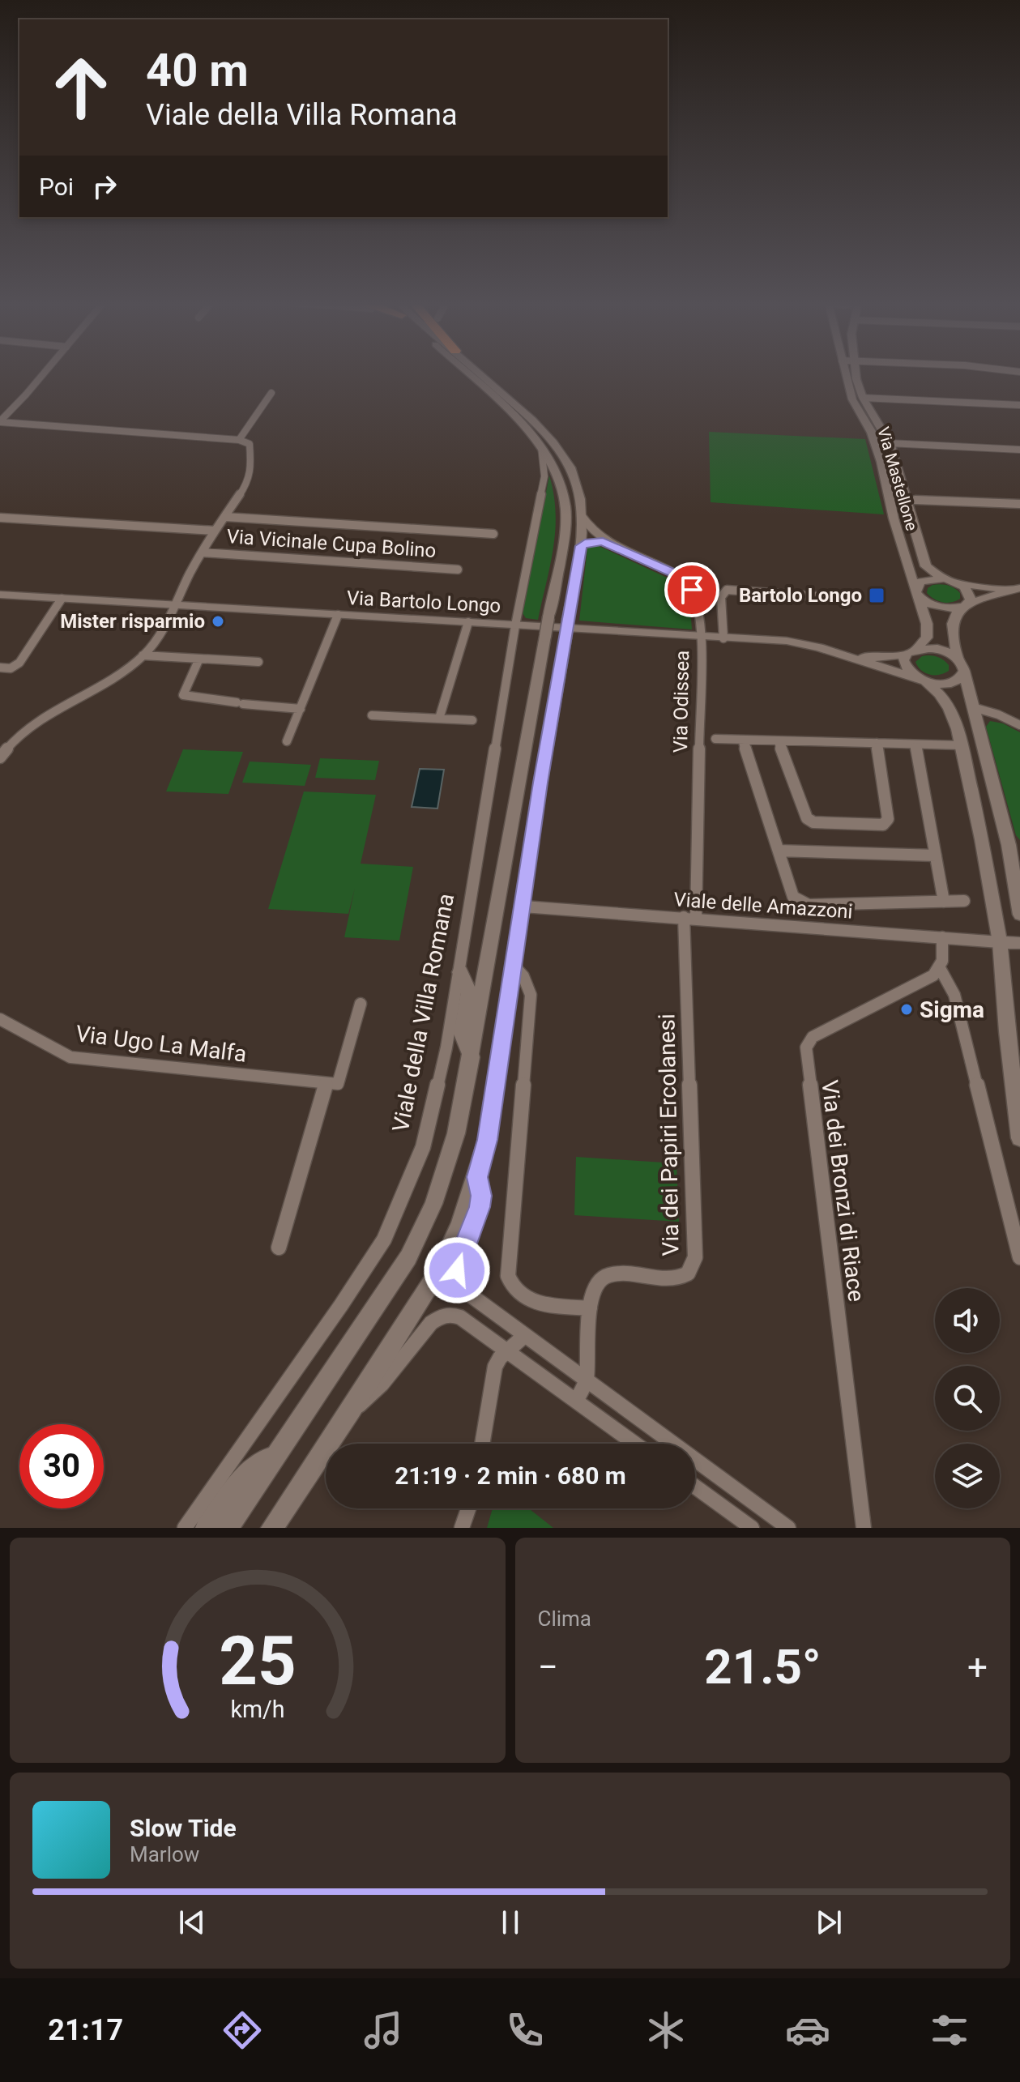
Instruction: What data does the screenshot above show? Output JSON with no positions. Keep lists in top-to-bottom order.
{
  "streets": {
    "street": [
      "Via Mastellone",
      "Via Vicinale Cupa Bolino",
      "Via Bartolo Longo",
      "Via Odissea",
      "Viale delle Amazzoni",
      "Viale della Villa Romana",
      "Via Ugo La Malfa",
      "Via dei Papiri Ercolanesi",
      "Via dei Bronzi di Riace"
    ]
  },
  "crossings": [
    ["Via Vicinale Cupa Bolino", "Via Bartolo Longo"],
    ["Via Bartolo Longo", "Via Odissea"],
    ["Via Bartolo Longo", "Viale della Villa Romana"],
    ["Via Odissea", "Viale delle Amazzoni"],
    ["Via Odissea", "Via dei Papiri Ercolanesi"],
    ["Viale delle Amazzoni", "Via dei Papiri Ercolanesi"]
  ],
  "places": {
    "transit": ["Bartolo Longo"],
    "other": ["Mister risparmio", "Sigma"]
  },
  "page": {
    "turn": ["40 m", "Viale della Villa Romana"],
    "then": "Poi",
    "limit": "30",
    "trip": "21:19 · 2 min · 680 m",
    "tile": "Clima",
    "heat": ["−", "21.5°", "+"],
    "song": ["Slow Tide", "Marlow"],
    "tabs": "21:17",
    "gauge": ["25", "km/h"]
  }
}
